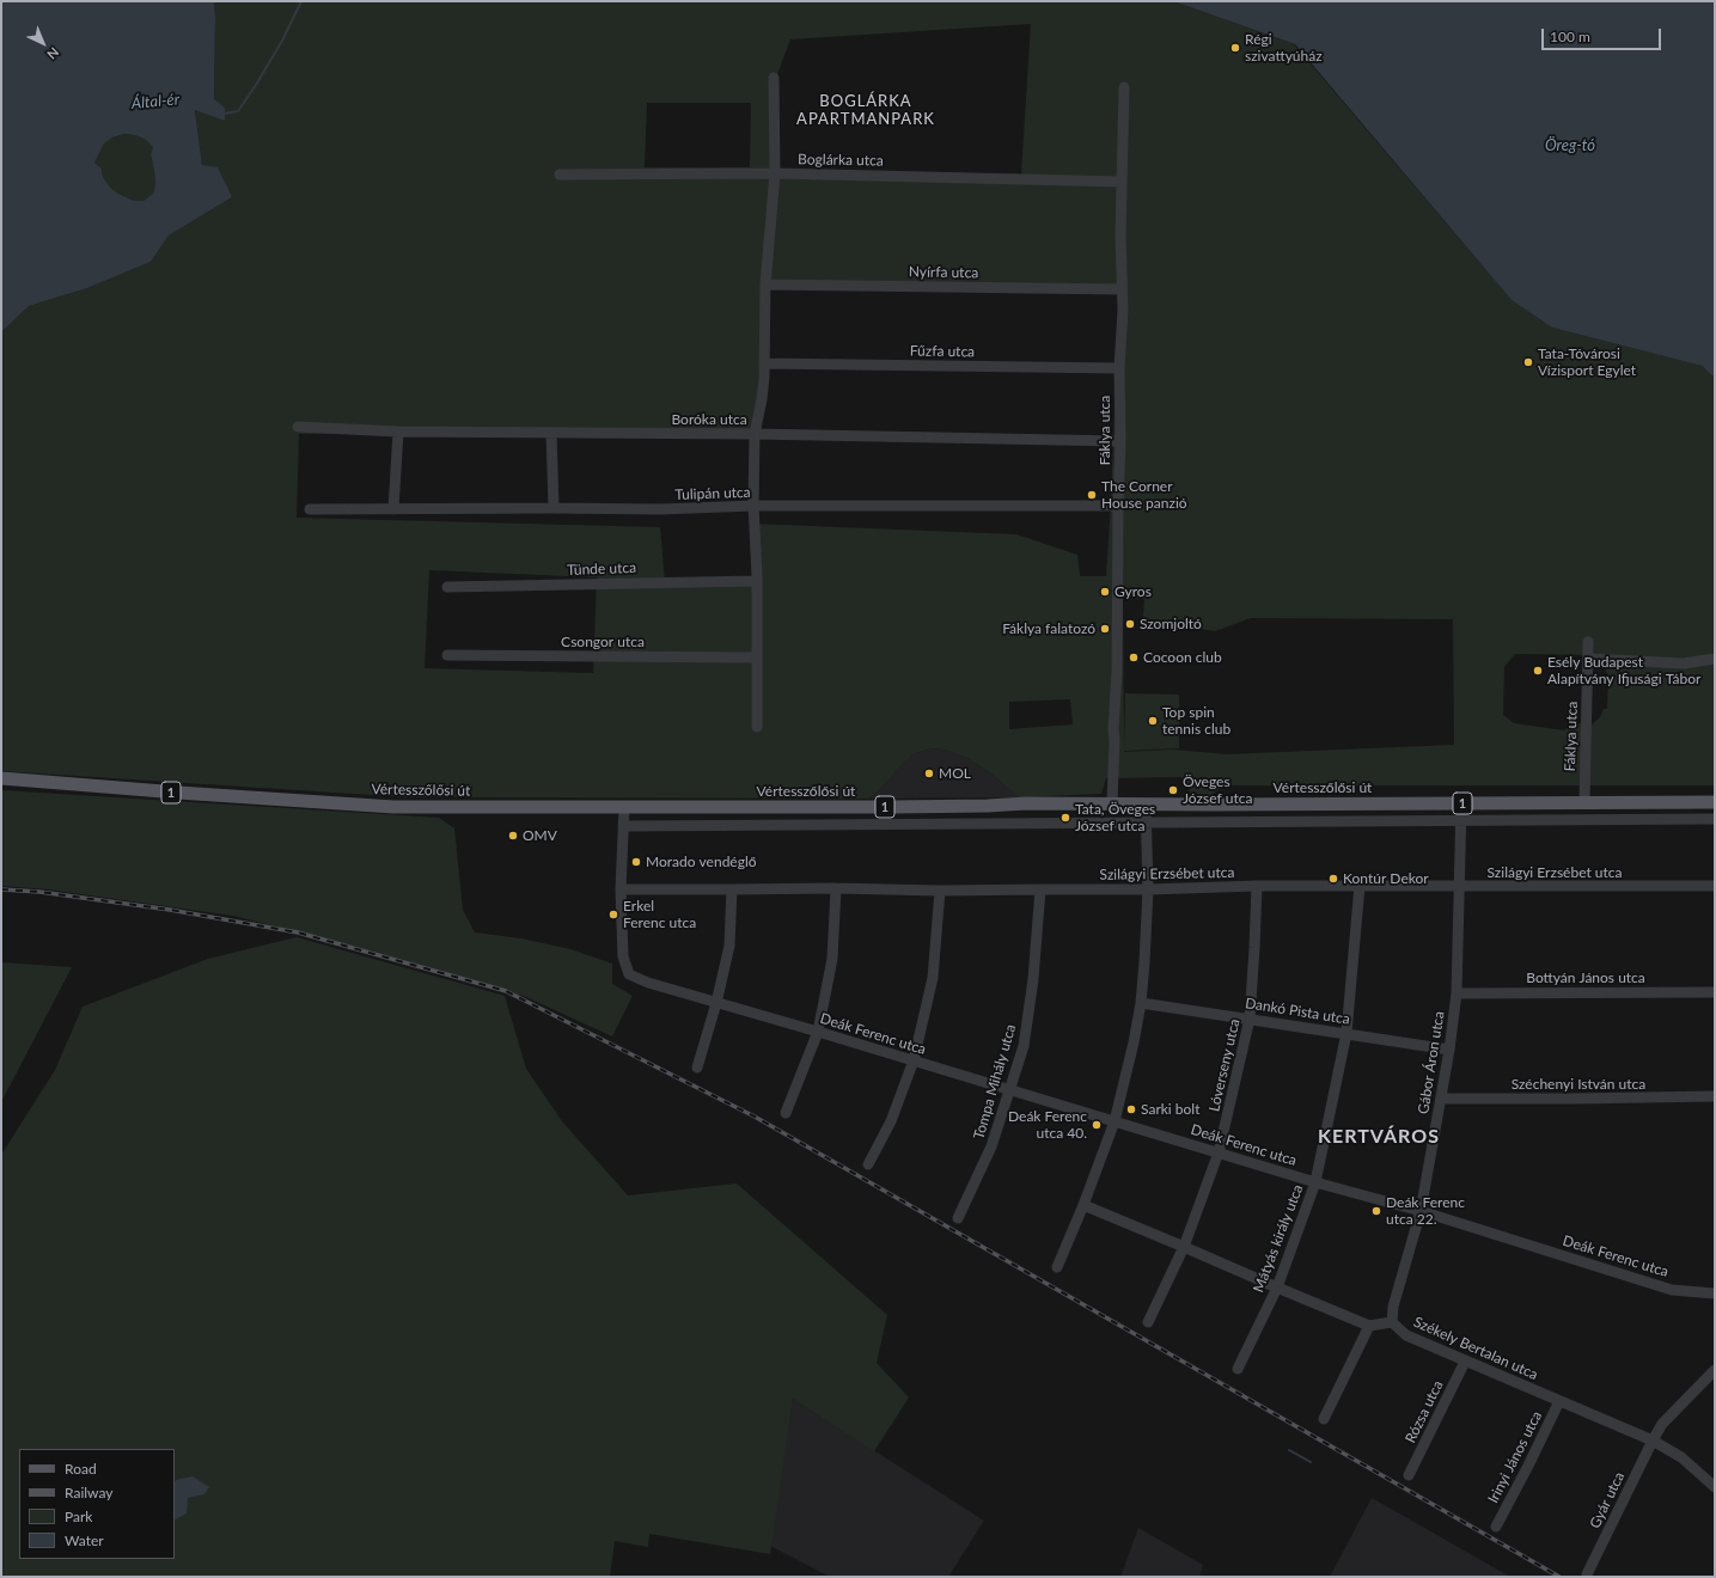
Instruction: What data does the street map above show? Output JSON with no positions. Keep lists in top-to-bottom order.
{
  "streets": {
    "main road": ["Vértesszőlősi út", "1"],
    "street": [
      "Boglárka utca",
      "Nyírfa utca",
      "Fűzfa utca",
      "Boróka utca",
      "Fáklya utca",
      "Tulipán utca",
      "Tünde utca",
      "Csongor utca",
      "Szilágyi Erzsébet utca",
      "Bottyán János utca",
      "Dankó Pista utca",
      "Deák Ferenc utca",
      "Gábor Áron utca",
      "Lóverseny utca",
      "Tompa Mihály utca",
      "Széchenyi István utca",
      "Mátyás király utca",
      "Székely Bertalan utca",
      "Rózsa utca",
      "Irinyi János utca",
      "Gyár utca"
    ]
  },
  "crossings": [
    ["Boglárka utca", "Fáklya utca"],
    ["Nyírfa utca", "Fáklya utca"],
    ["Fűzfa utca", "Fáklya utca"],
    ["Boróka utca", "Fáklya utca"],
    ["Fáklya utca", "Tulipán utca"],
    ["Fáklya utca", "Vértesszőlősi út"],
    ["Vértesszőlősi út", "Gábor Áron utca"],
    ["Szilágyi Erzsébet utca", "Deák Ferenc utca"],
    ["Szilágyi Erzsébet utca", "Gábor Áron utca"],
    ["Szilágyi Erzsébet utca", "Lóverseny utca"],
    ["Szilágyi Erzsébet utca", "Tompa Mihály utca"],
    ["Szilágyi Erzsébet utca", "Mátyás király utca"],
    ["Bottyán János utca", "Gábor Áron utca"],
    ["Dankó Pista utca", "Gábor Áron utca"],
    ["Dankó Pista utca", "Lóverseny utca"],
    ["Dankó Pista utca", "Mátyás király utca"],
    ["Deák Ferenc utca", "Gábor Áron utca"],
    ["Deák Ferenc utca", "Lóverseny utca"],
    ["Deák Ferenc utca", "Tompa Mihály utca"],
    ["Deák Ferenc utca", "Mátyás király utca"],
    ["Gábor Áron utca", "Széchenyi István utca"],
    ["Gábor Áron utca", "Székely Bertalan utca"],
    ["Székely Bertalan utca", "Rózsa utca"],
    ["Székely Bertalan utca", "Irinyi János utca"],
    ["Székely Bertalan utca", "Gyár utca"]
  ],
  "districts": ["BOGLÁRKA APARTMANPARK", "KERTVÁROS"],
  "water": ["Által-ér", "Öreg-tó"],
  "places": [
    "Régi szivattyúház",
    "Tata-Tóvárosi Vízisport Egylet",
    "The Corner House panzió",
    "Gyros",
    "Szomjoltó",
    "Fáklya falatozó",
    "Cocoon club",
    "Esély Budapest Alapítvány Ifjusági Tábor",
    "Top spin tennis club",
    "MOL",
    "Öveges József utca",
    "Tata, Öveges József utca",
    "OMV",
    "Morado vendéglő",
    "Kontúr Dekor",
    "Erkel Ferenc utca",
    "Sarki bolt",
    "Deák Ferenc utca 40.",
    "Deák Ferenc utca 22."
  ],
  "legend": [
    "Road",
    "Railway",
    "Park",
    "Water"
  ],
  "scale_bar": "100 m",
  "north": "bottom right"
}
